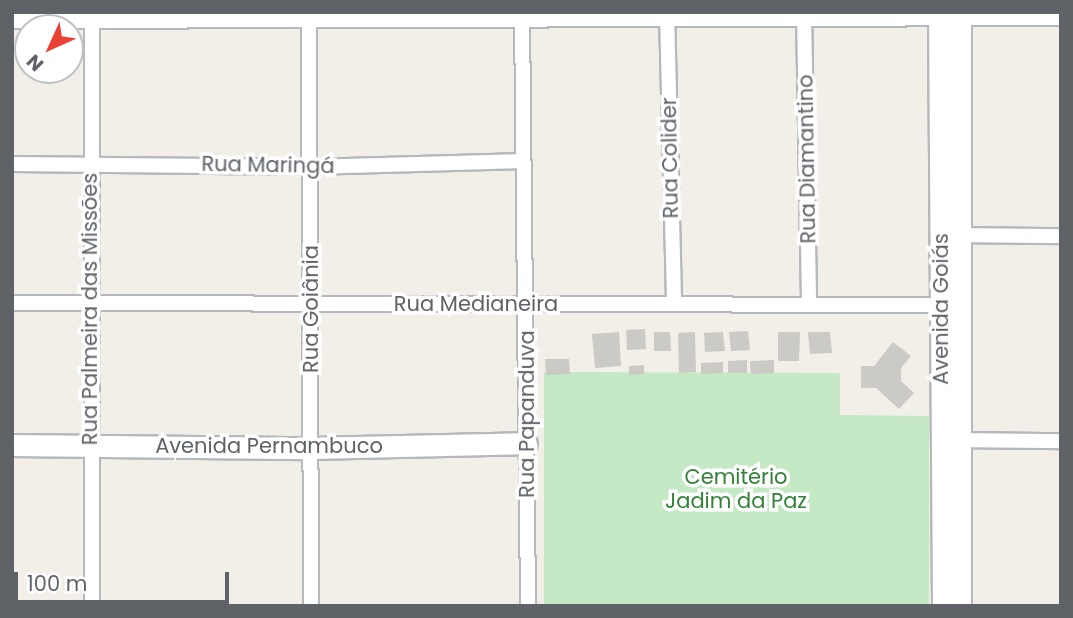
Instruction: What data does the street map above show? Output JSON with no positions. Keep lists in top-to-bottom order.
{
  "streets": {
    "street": [
      "Rua Colider",
      "Rua Diamantino",
      "Rua Maringá",
      "Rua Medianeira",
      "Rua Palmeira das Missões",
      "Rua Goiânia",
      "Avenida Goiás",
      "Rua Papanduva",
      "Avenida Pernambuco"
    ]
  },
  "crossings": [
    ["Rua Colider", "Rua Medianeira"],
    ["Rua Diamantino", "Rua Medianeira"],
    ["Rua Maringá", "Rua Palmeira das Missões"],
    ["Rua Maringá", "Rua Goiânia"],
    ["Rua Maringá", "Rua Papanduva"],
    ["Rua Medianeira", "Rua Palmeira das Missões"],
    ["Rua Medianeira", "Rua Goiânia"],
    ["Rua Medianeira", "Avenida Goiás"],
    ["Rua Medianeira", "Rua Papanduva"],
    ["Rua Palmeira das Missões", "Avenida Pernambuco"],
    ["Rua Goiânia", "Avenida Pernambuco"],
    ["Rua Papanduva", "Avenida Pernambuco"]
  ],
  "parks": ["Cemitério Jadim da Paz"],
  "scale_bar": "100 m",
  "north": "bottom left"
}
